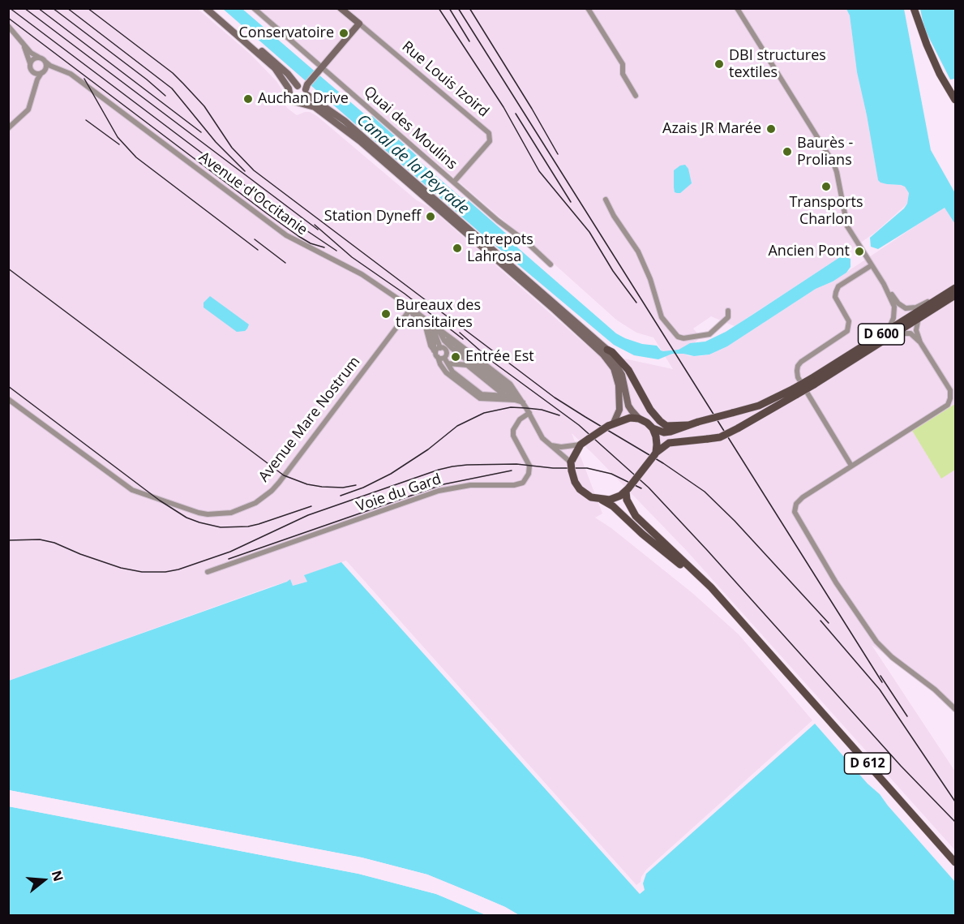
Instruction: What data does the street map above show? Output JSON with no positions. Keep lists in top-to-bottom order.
{
  "streets": {
    "main road": ["D 600", "D 612"],
    "street": [
      "Rue Louis Izoird",
      "Quai des Moulins",
      "Avenue d'Occitanie",
      "Avenue Mare Nostrum",
      "Voie du Gard"
    ]
  },
  "crossings": [
    ["Rue Louis Izoird", "Quai des Moulins"],
    ["Avenue d'Occitanie", "D 600"],
    ["Avenue d'Occitanie", "Avenue Mare Nostrum"],
    ["Avenue d'Occitanie", "Voie du Gard"],
    ["Avenue d'Occitanie", "D 612"],
    ["D 600", "D 612"]
  ],
  "water": ["Canal de la Peyrade"],
  "places": [
    "Conservatoire",
    "DBI structures textiles",
    "Auchan Drive",
    "Azais JR Marée",
    "Baurès - Prolians",
    "Transports Charlon",
    "Station Dyneff",
    "Entrepots Lahrosa",
    "Ancien Pont",
    "Bureaux des transitaires",
    "Entrée Est"
  ],
  "north": "right"
}
